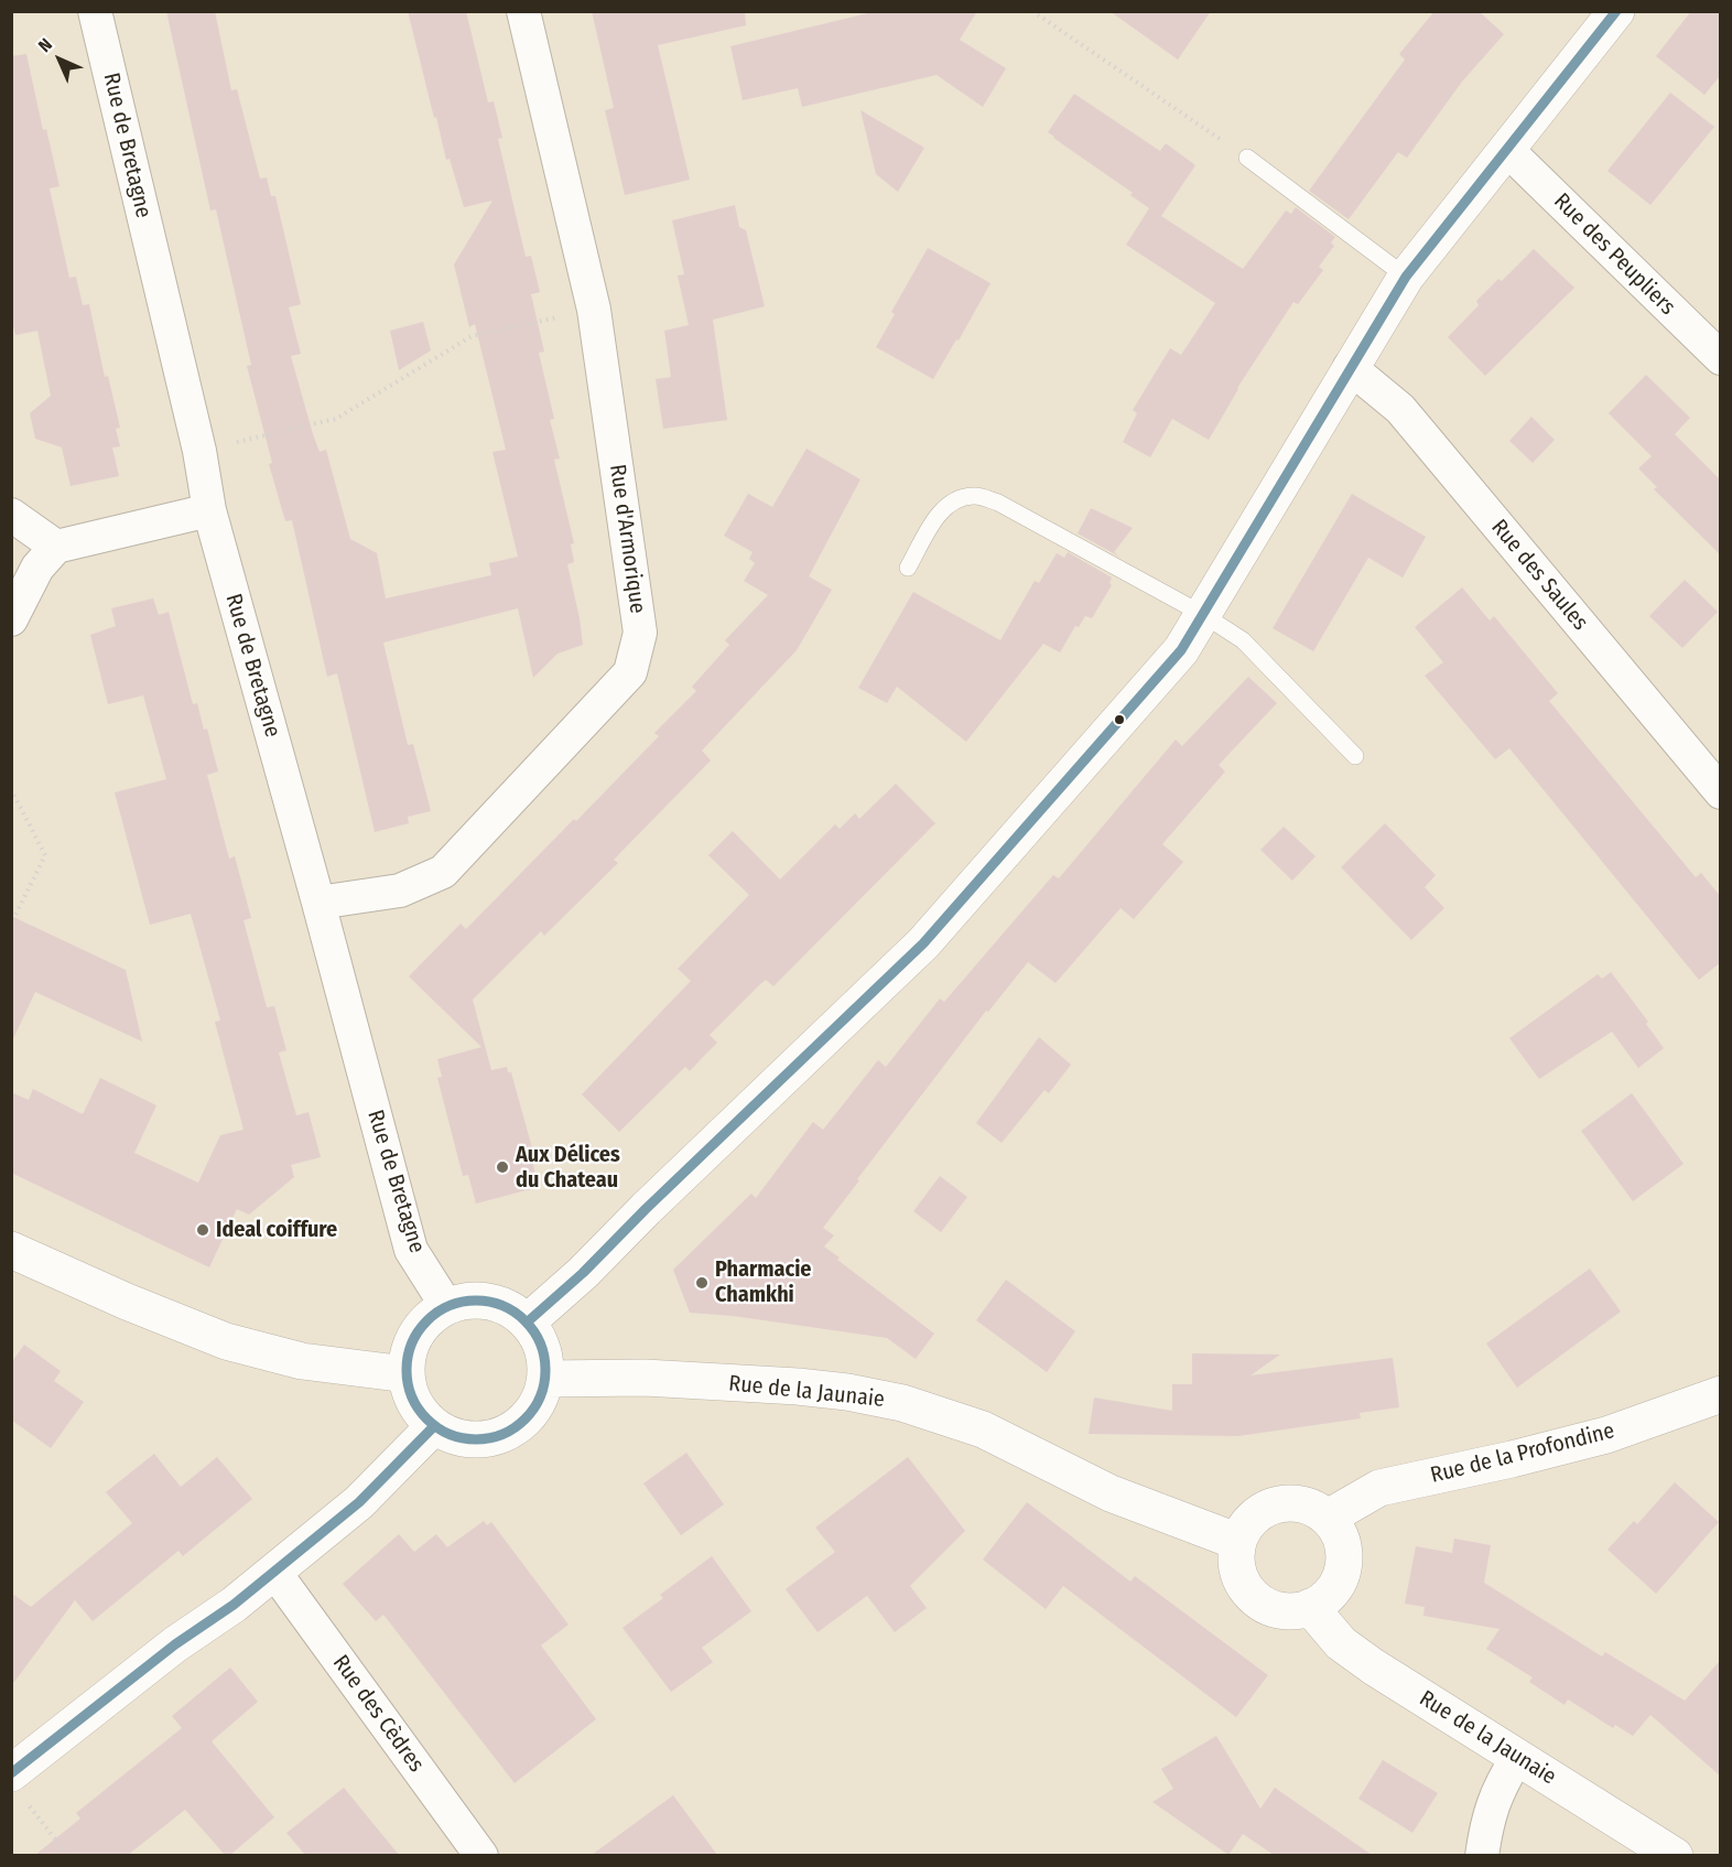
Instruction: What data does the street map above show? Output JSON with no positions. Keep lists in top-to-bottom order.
{
  "streets": {
    "street": [
      "Rue de Bretagne",
      "Rue des Peupliers",
      "Rue d'Armorique",
      "Rue des Saules",
      "Rue de la Jaunaie",
      "Rue de la Profondine",
      "Rue des Cèdres"
    ]
  },
  "crossings": [
    ["Rue de Bretagne", "Rue d'Armorique"],
    ["Rue de Bretagne", "Rue de la Jaunaie"],
    ["Rue de la Jaunaie", "Rue de la Profondine"]
  ],
  "places": ["Aux Délices du Chateau", "Ideal coiffure", "Pharmacie Chamkhi"],
  "north": "top left"
}
